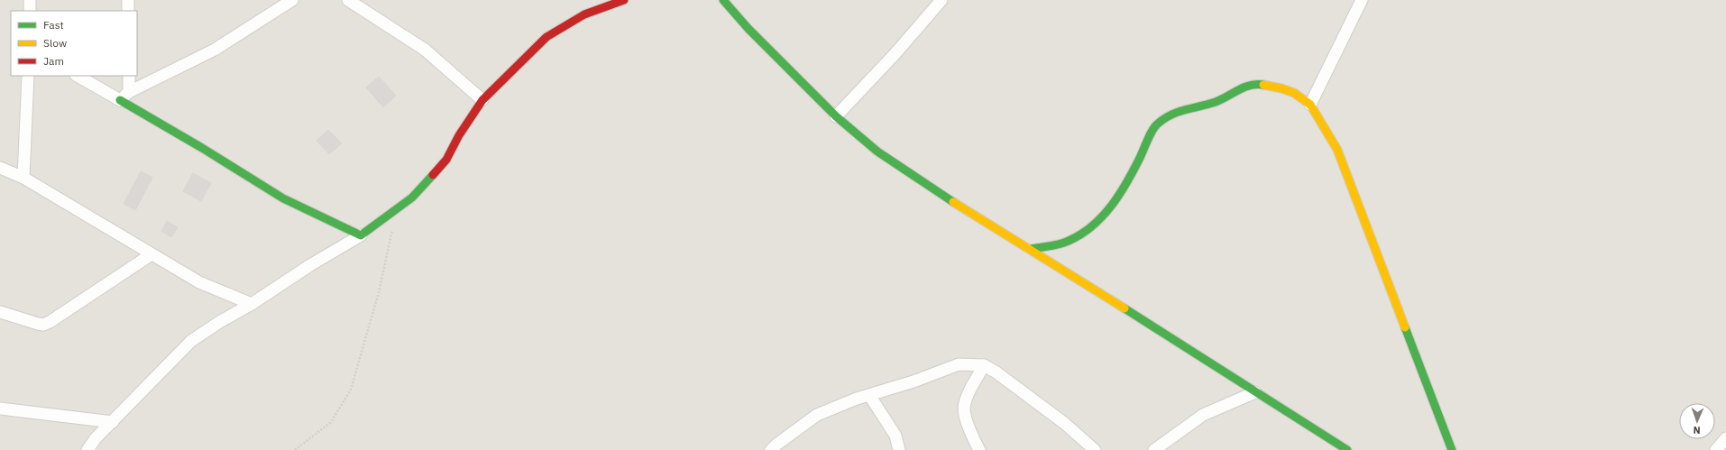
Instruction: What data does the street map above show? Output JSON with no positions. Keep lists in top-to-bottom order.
{
  "legend": ["Fast", "Slow", "Jam"],
  "north": "bottom"
}
